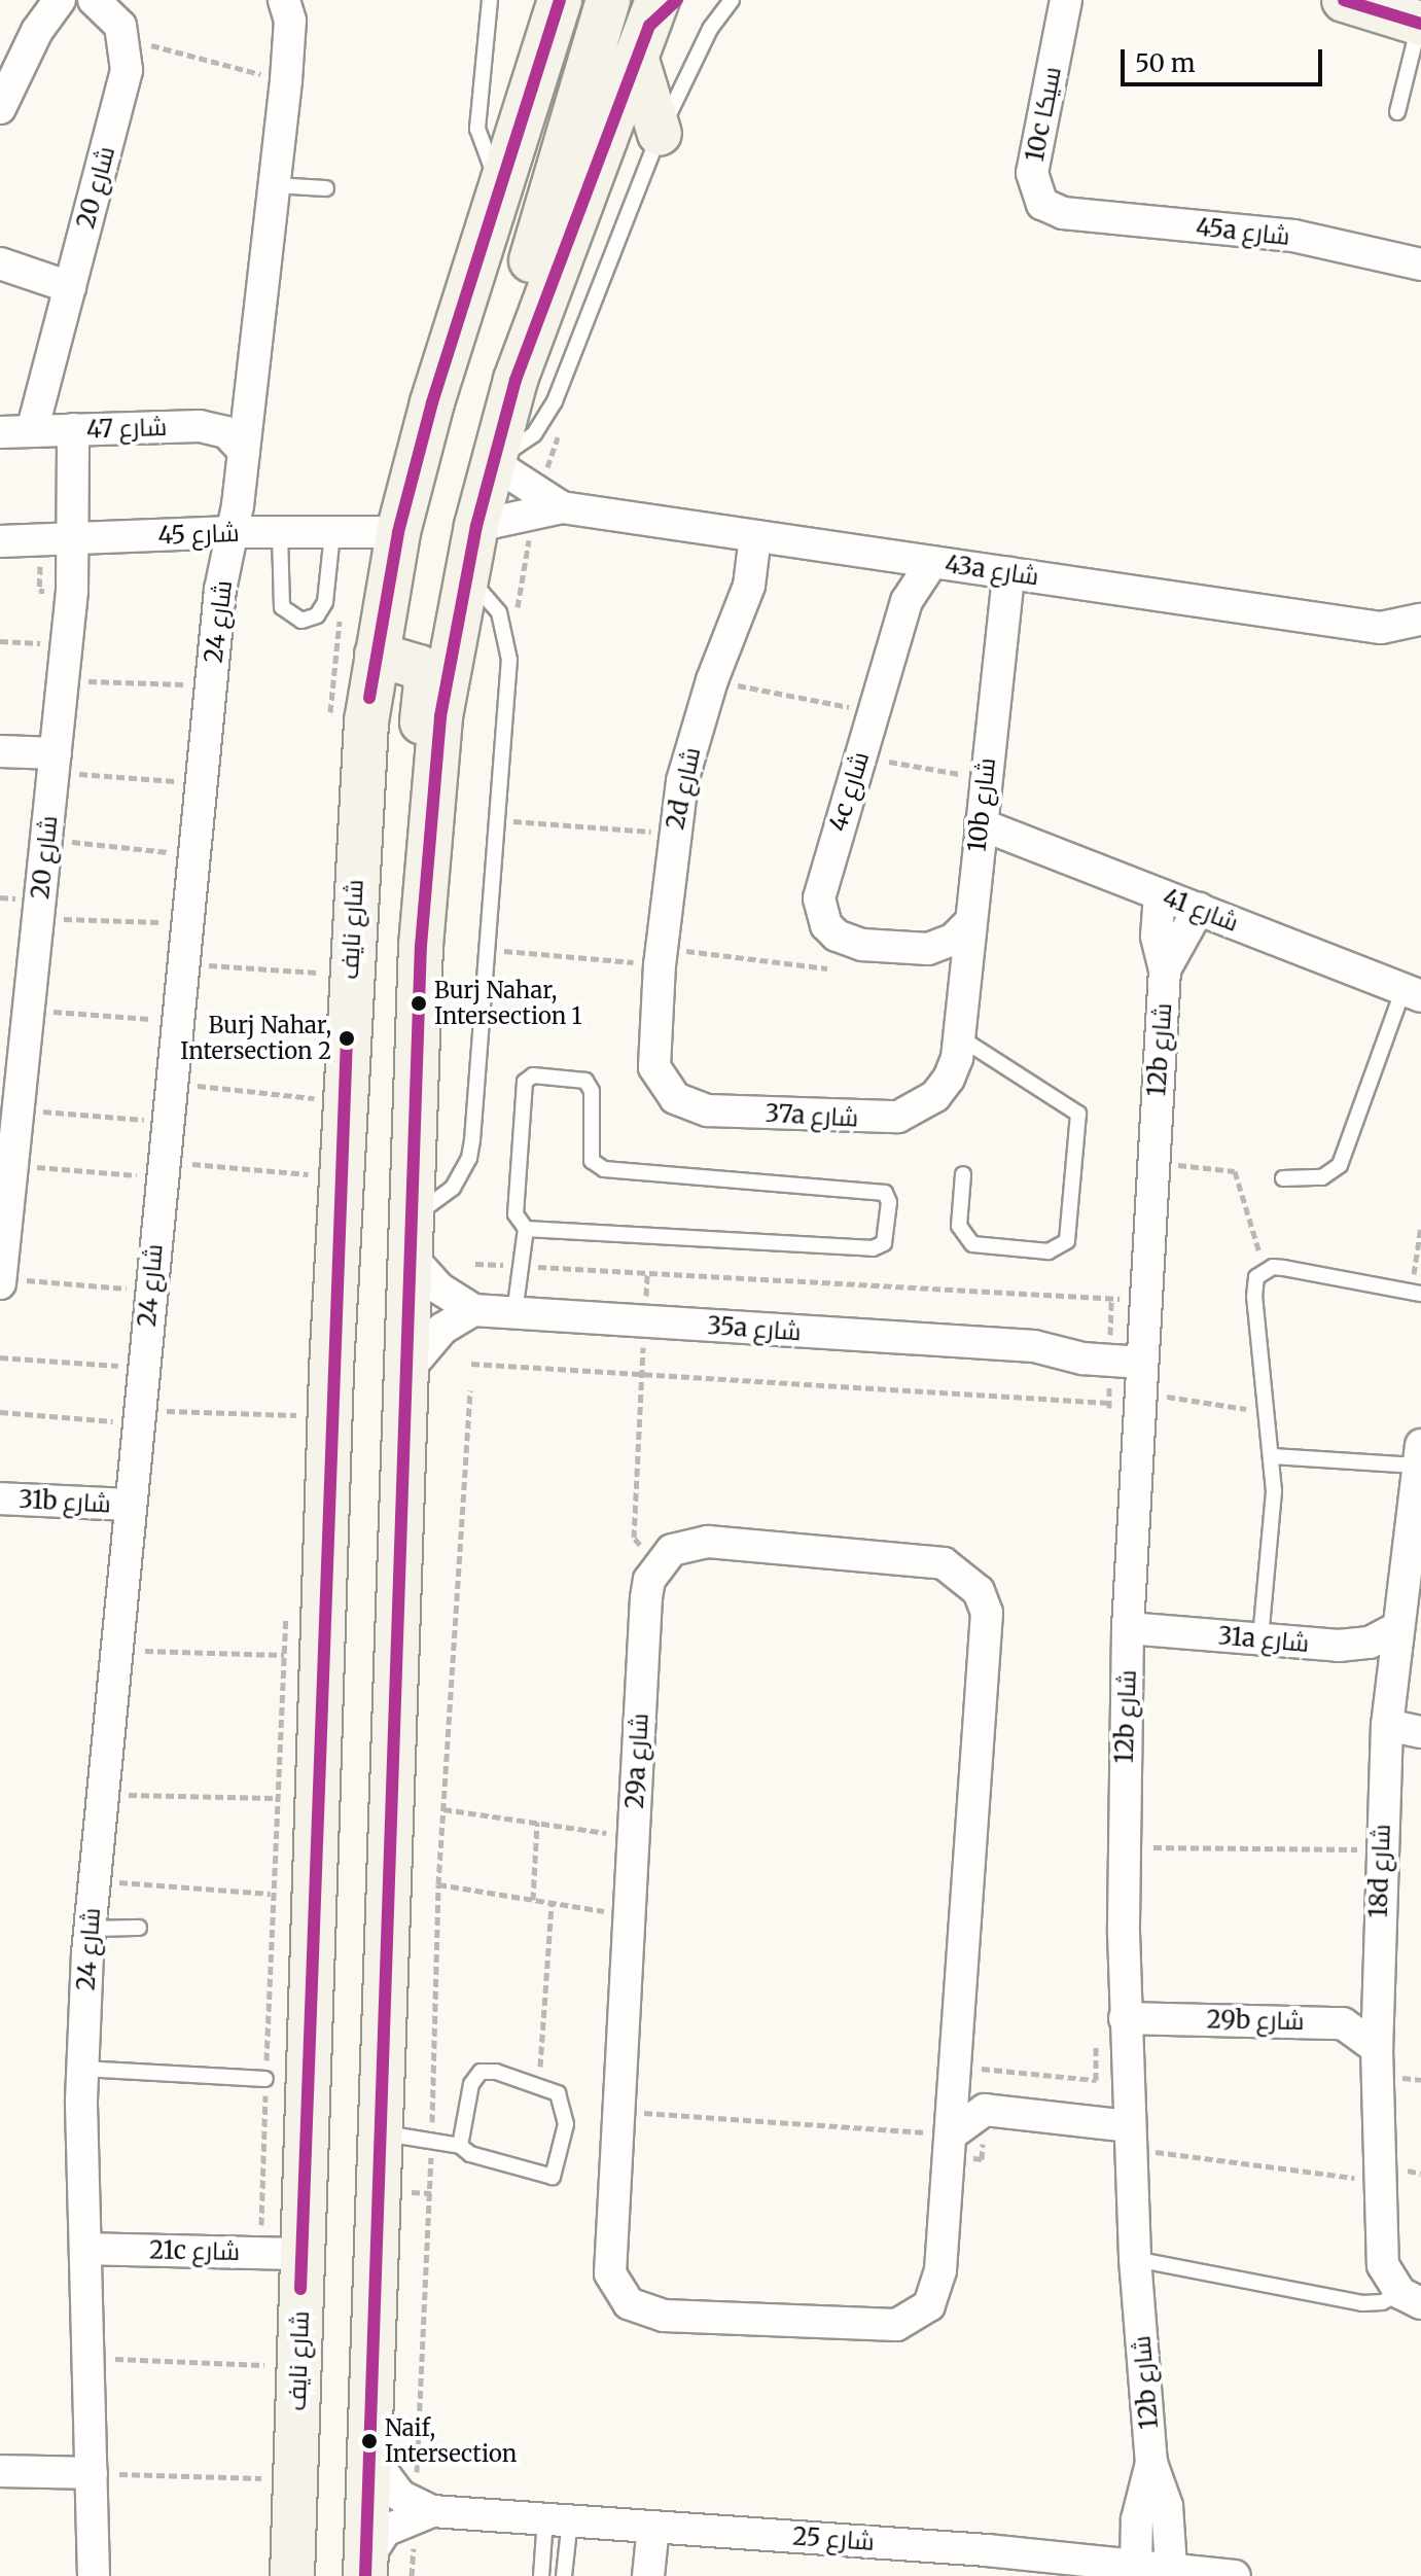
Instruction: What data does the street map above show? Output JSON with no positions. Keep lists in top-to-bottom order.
{
  "streets": {
    "main road": ["شارع نايف"],
    "street": [
      "10c سيكا",
      "شارع 20",
      "45a شارع",
      "شارع 47",
      "شارع 45",
      "43a شارع",
      "شارع 24",
      "2d شارع",
      "4c شارع",
      "10b شارع",
      "شارع 41",
      "12b شارع",
      "37a شارع",
      "35a شارع",
      "31b شارع",
      "31a شارع",
      "29a شارع",
      "18d شارع",
      "29b شارع",
      "21c شارع",
      "شارع 25"
    ]
  },
  "crossings": [
    ["10c سيكا", "45a شارع"],
    ["شارع 20", "شارع 47"],
    ["شارع 20", "شارع 45"],
    ["شارع 47", "شارع 24"],
    ["شارع 45", "شارع 24"],
    ["شارع 45", "شارع نايف"],
    ["43a شارع", "2d شارع"],
    ["43a شارع", "4c شارع"],
    ["43a شارع", "10b شارع"],
    ["شارع 24", "31b شارع"],
    ["شارع 24", "21c شارع"],
    ["2d شارع", "37a شارع"],
    ["10b شارع", "شارع 41"],
    ["10b شارع", "37a شارع"],
    ["شارع 41", "12b شارع"],
    ["شارع نايف", "21c شارع"],
    ["12b شارع", "35a شارع"],
    ["12b شارع", "31a شارع"],
    ["12b شارع", "29b شارع"],
    ["12b شارع", "شارع 25"],
    ["31a شارع", "18d شارع"],
    ["18d شارع", "29b شارع"]
  ],
  "places": ["Burj Nahar, Intersection 1", "Burj Nahar, Intersection 2", "Naif, Intersection"],
  "scale_bar": "50 m"
}
